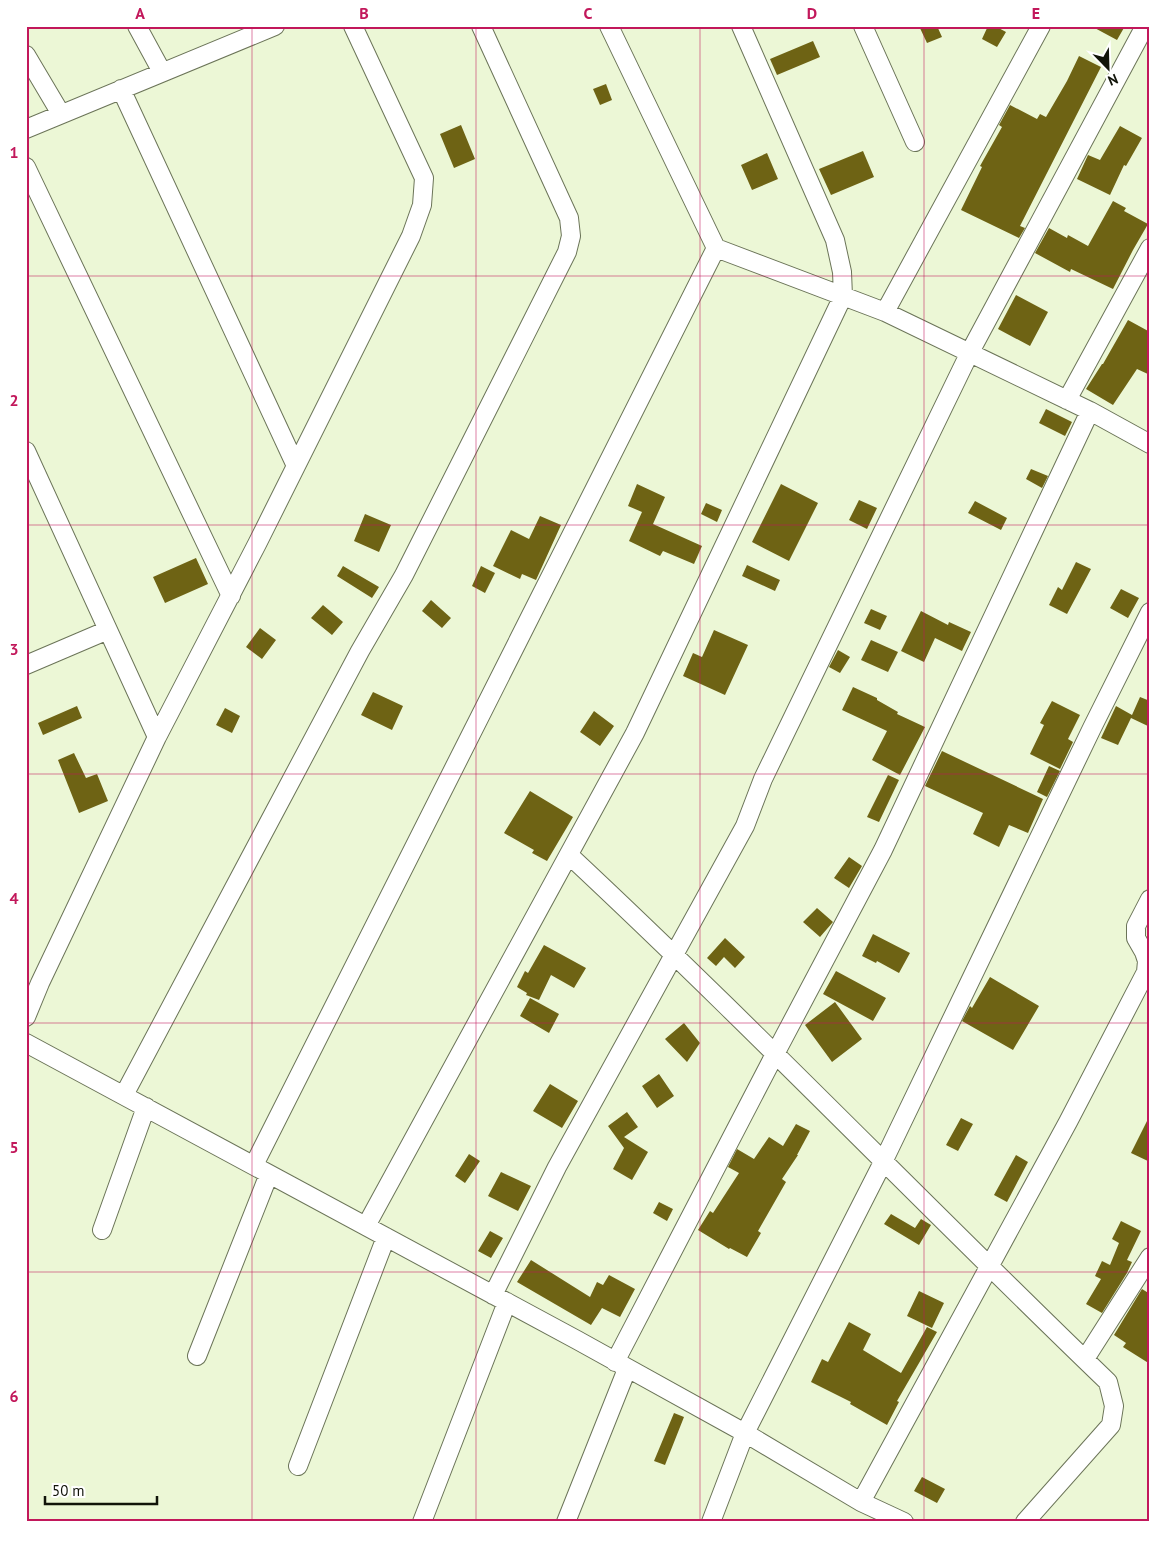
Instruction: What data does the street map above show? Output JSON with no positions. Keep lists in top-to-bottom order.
{
  "scale_bar": "50 m",
  "north": "bottom right",
  "grid": {
    "columns": [
      "A",
      "B",
      "C",
      "D",
      "E"
    ],
    "rows": [
      "1",
      "2",
      "3",
      "4",
      "5",
      "6"
    ]
  }
}
